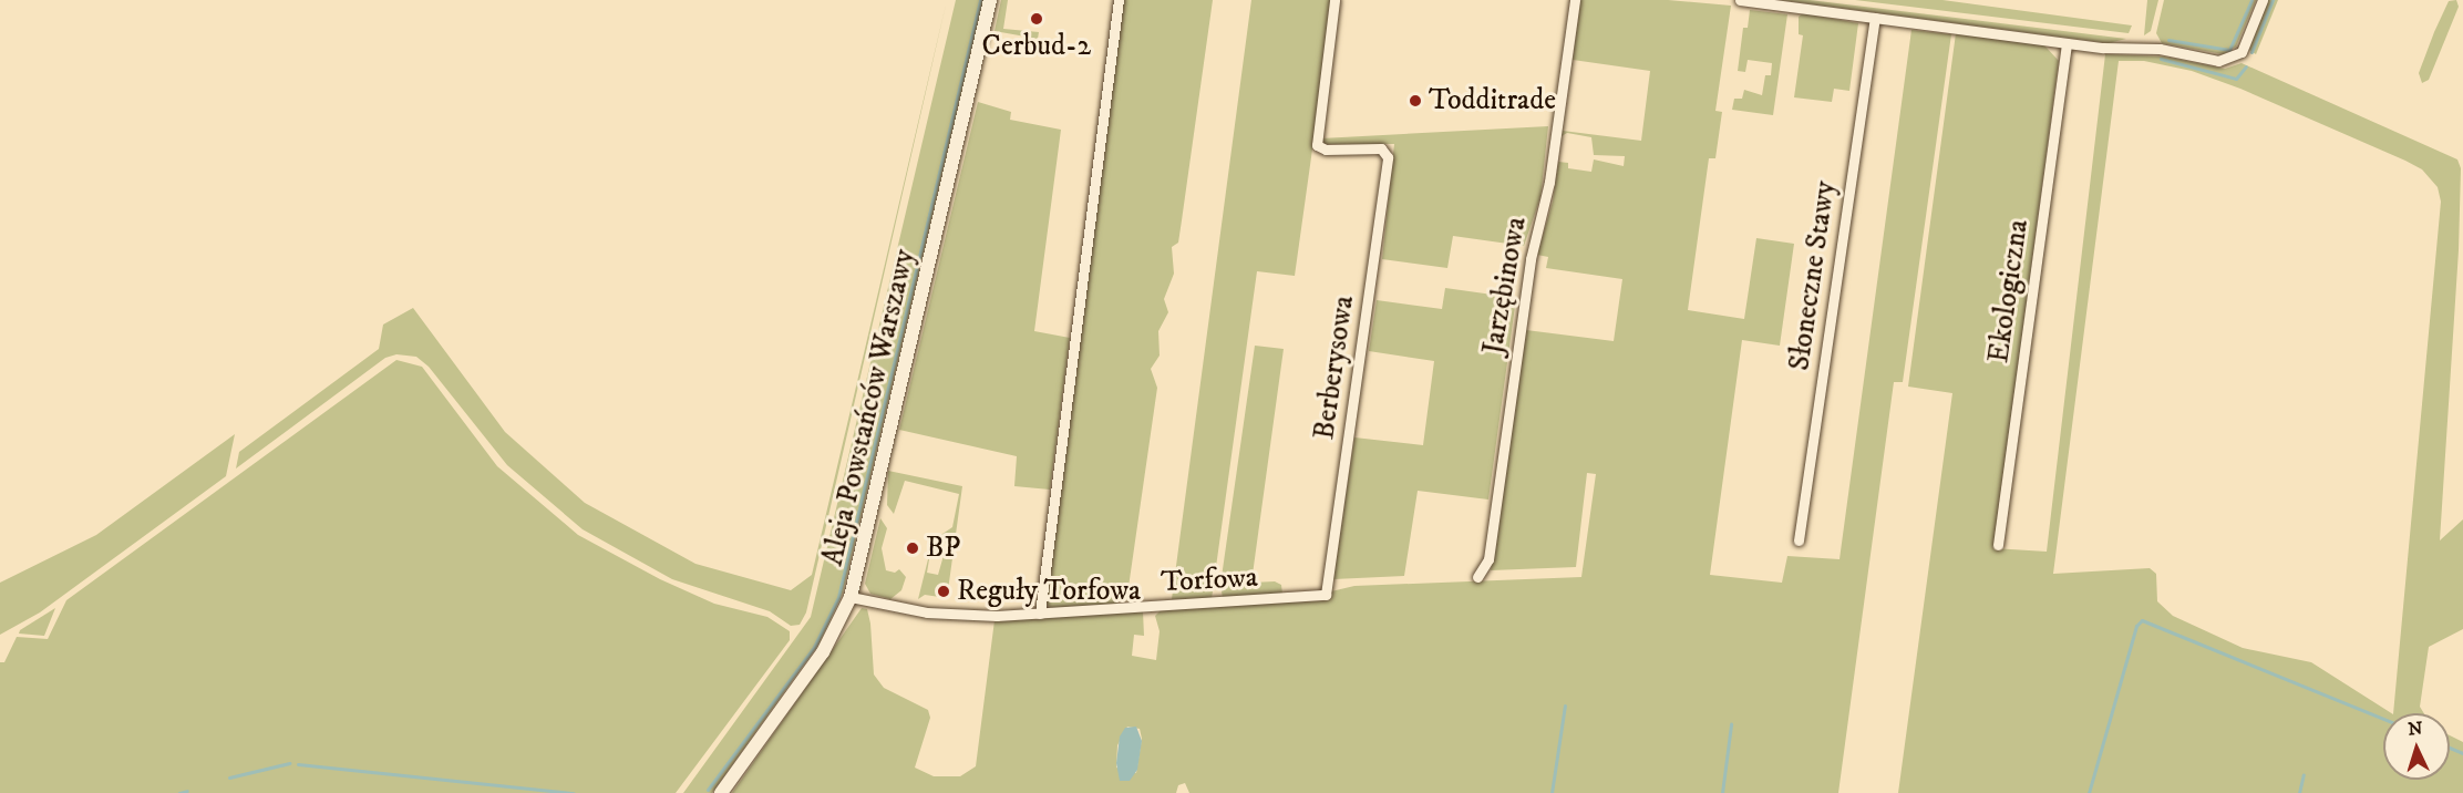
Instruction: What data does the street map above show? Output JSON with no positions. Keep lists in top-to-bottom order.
{
  "streets": {
    "street": [
      "Słoneczne Stawy",
      "Jarzębinowa",
      "Ekologiczna",
      "Berberysowa",
      "Aleja Powstańców Warszawy",
      "Torfowa"
    ]
  },
  "crossings": [
    ["Berberysowa", "Torfowa"],
    ["Aleja Powstańców Warszawy", "Torfowa"]
  ],
  "places": [
    "Cerbud-2",
    "Todditrade",
    "BP",
    "Reguły Torfowa"
  ],
  "north": "top"
}
